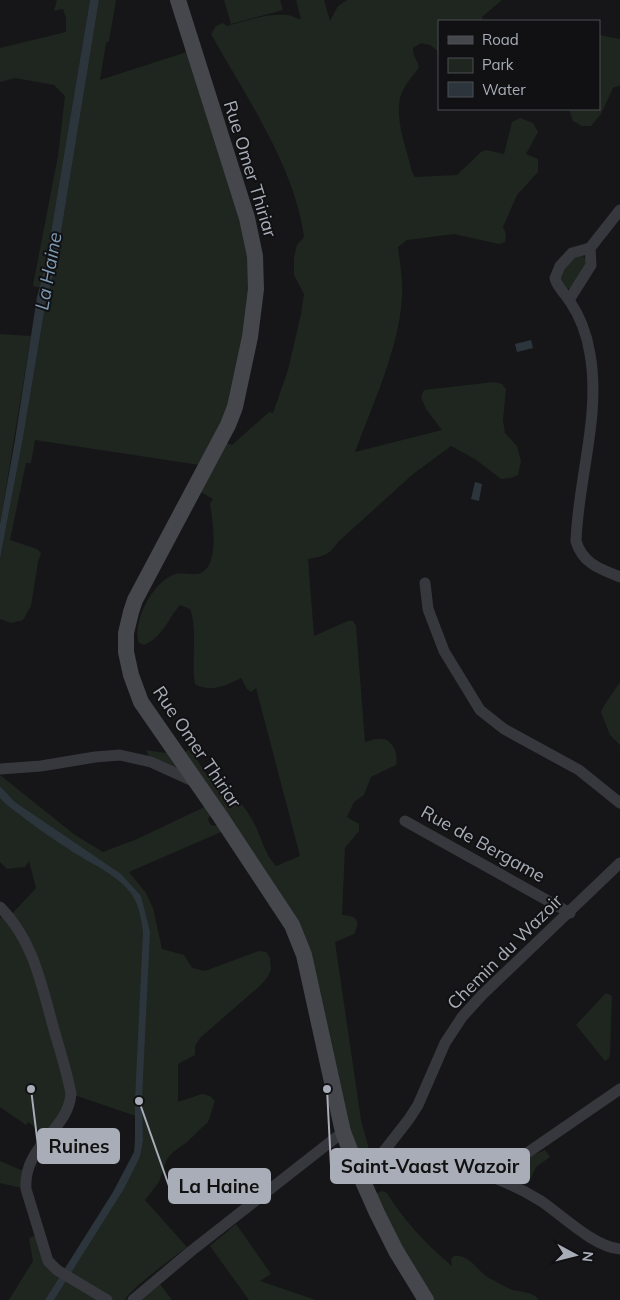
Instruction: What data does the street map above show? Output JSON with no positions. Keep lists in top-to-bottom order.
{
  "streets": {
    "street": ["Rue Omer Thiriar", "Rue de Bergame", "Chemin du Wazoir"]
  },
  "crossings": [
    ["Rue Omer Thiriar", "Chemin du Wazoir"],
    ["Rue de Bergame", "Chemin du Wazoir"]
  ],
  "water": ["La Haine"],
  "places": ["Ruines", "Saint-Vaast Wazoir", "La Haine"],
  "legend": ["Road", "Park", "Water"],
  "north": "right"
}
